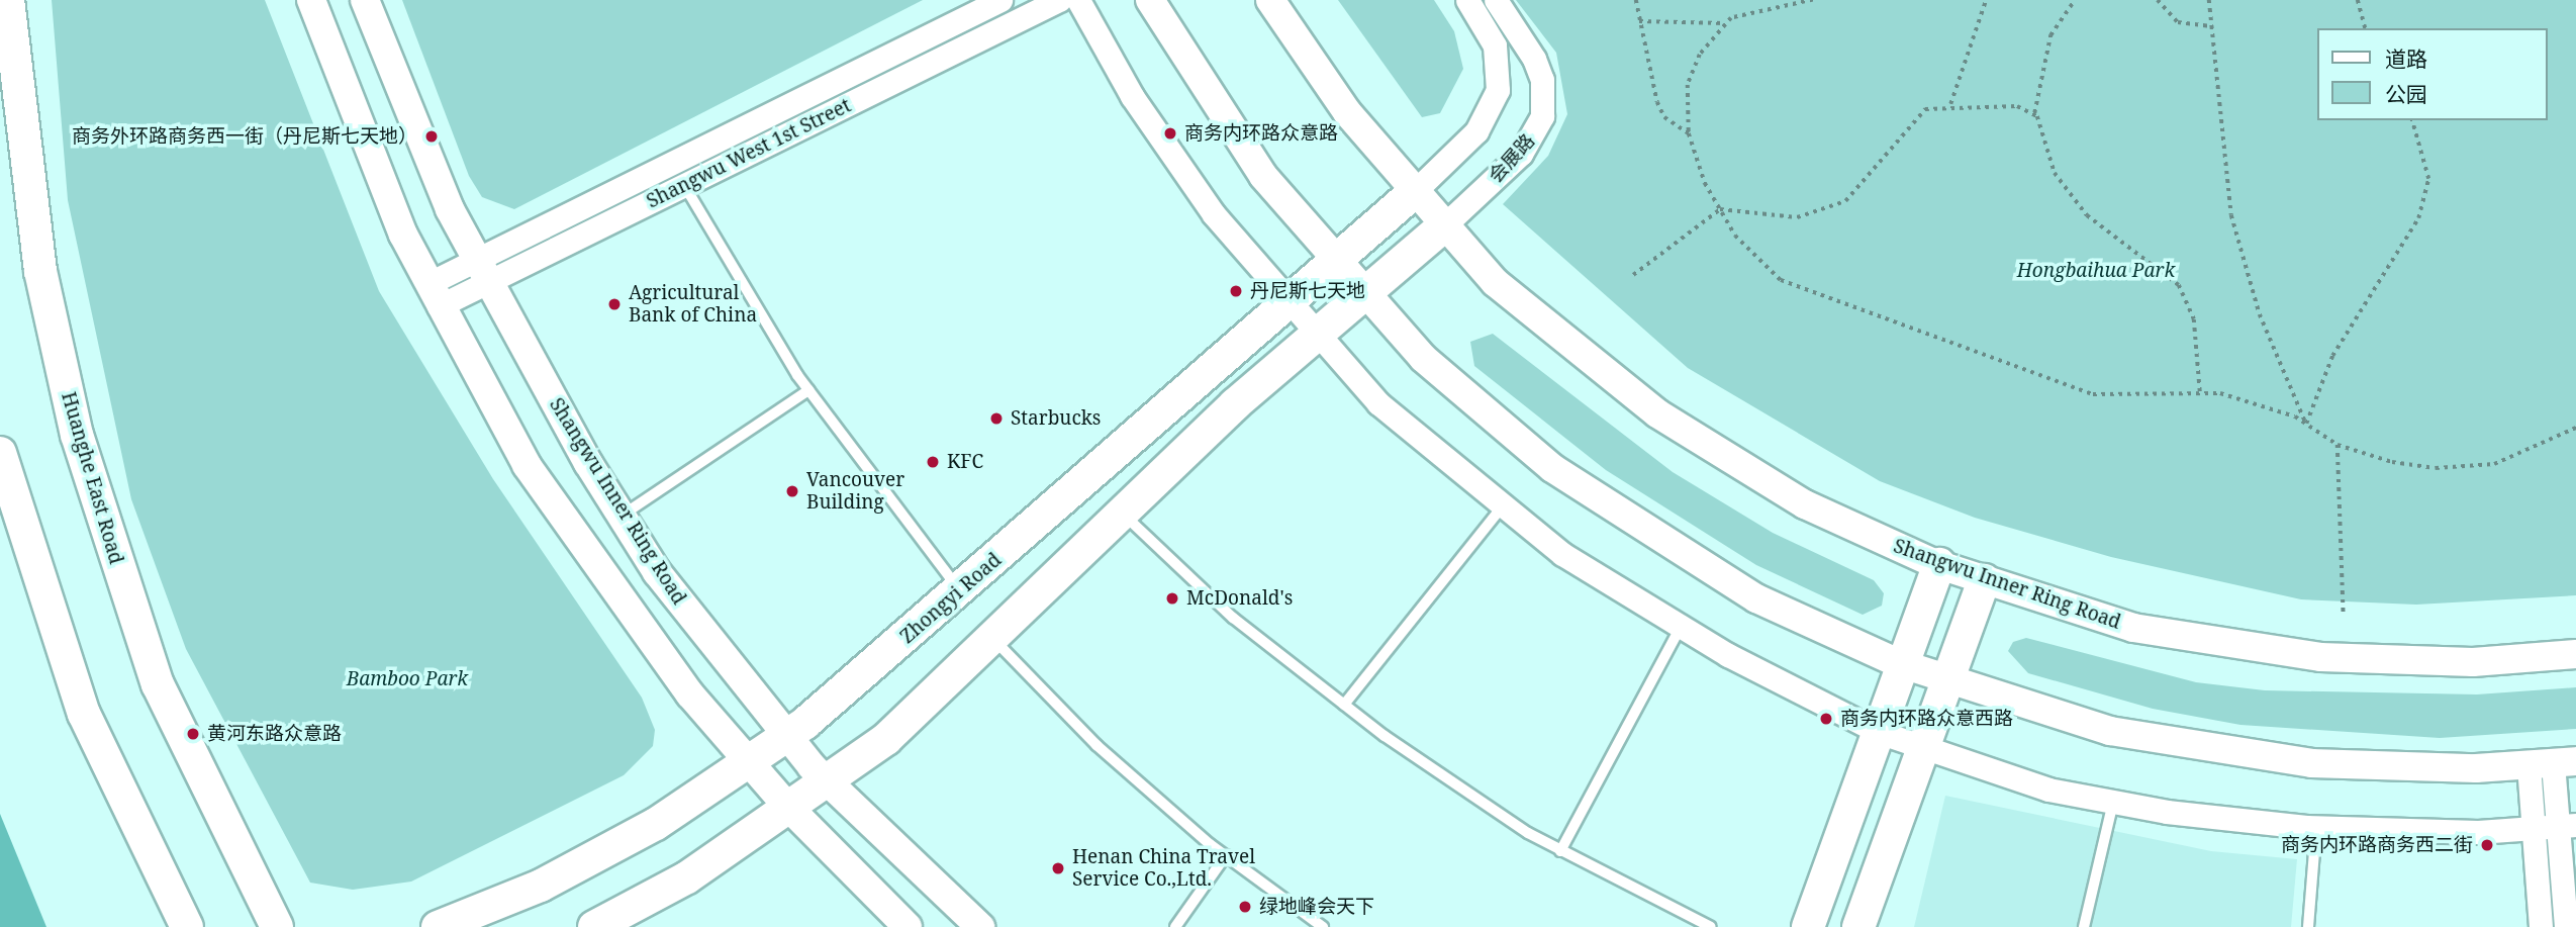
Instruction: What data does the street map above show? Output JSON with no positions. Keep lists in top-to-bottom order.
{
  "streets": {
    "main road": ["Huanghe East Road", "Zhongyi Road"],
    "street": ["Shangwu West 1st Street", "会展路", "Shangwu Inner Ring Road"]
  },
  "crossings": [
    ["Shangwu West 1st Street", "Shangwu Inner Ring Road"],
    ["会展路", "Shangwu Inner Ring Road"],
    ["Shangwu Inner Ring Road", "Zhongyi Road"]
  ],
  "parks": ["Hongbaihua Park", "Bamboo Park"],
  "places": [
    "商务内环路众意路",
    "商务外环路商务西一街（丹尼斯七天地）",
    "丹尼斯七天地",
    "Agricultural Bank of China",
    "Starbucks",
    "KFC",
    "Vancouver Building",
    "McDonald's",
    "商务内环路众意西路",
    "黄河东路众意路",
    "商务内环路商务西二街",
    "Henan China Travel Service Co.,Ltd.",
    "绿地峰会天下"
  ],
  "legend": ["道路", "公园"]
}
